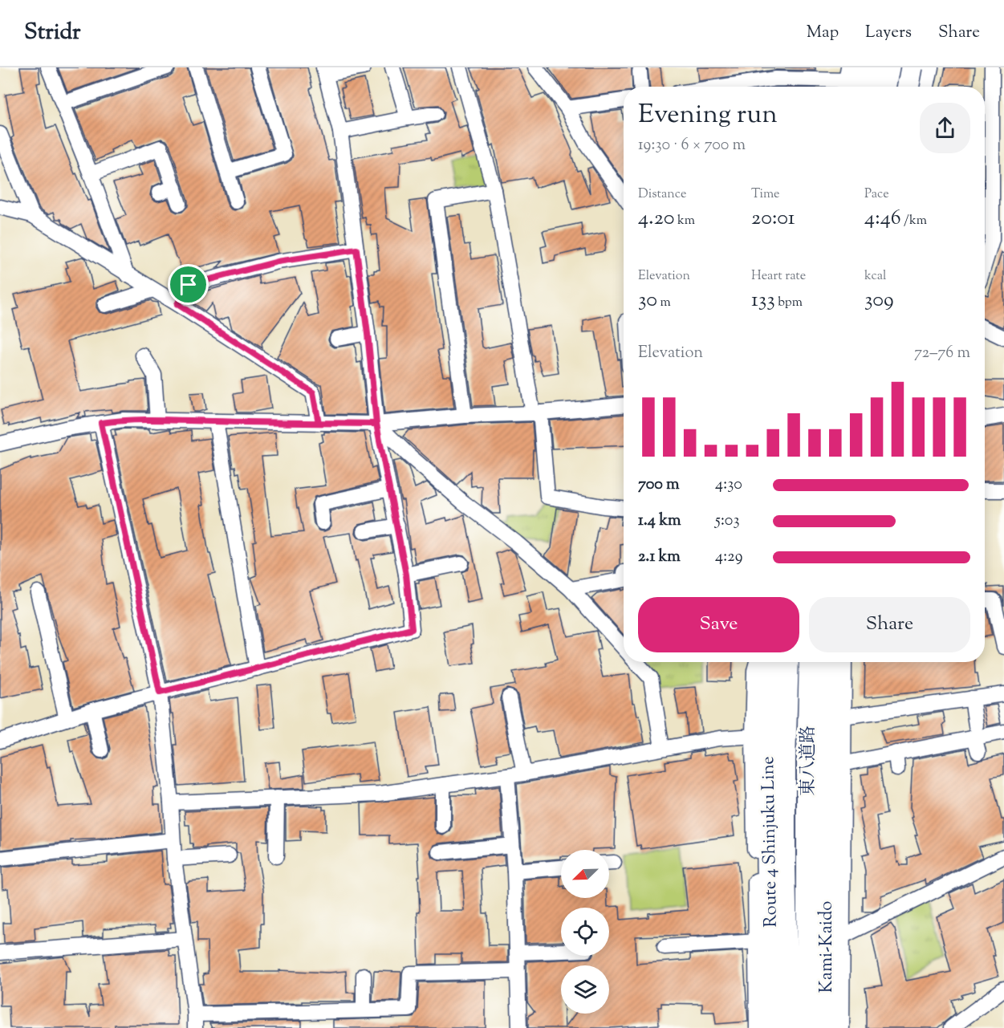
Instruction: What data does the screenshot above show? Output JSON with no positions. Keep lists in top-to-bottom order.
{
  "streets": {
    "highway": ["Route 4 Shinjuku Line", "Kami-Kaido"],
    "main road": ["東八道路"]
  },
  "crossings": [
    ["東八道路", "Kami-Kaido"]
  ],
  "north": "bottom left",
  "page": {
    "header": "Stridr",
    "nav": ["Map", "Layers", "Share"],
    "heading": ["Evening run", "19:30 · 6 × 700 m"],
    "stats": [
      ["Distance", "4.20 km"],
      ["Time", "20:01"],
      ["Pace", "4:46 /km"],
      ["Elevation", "30 m"],
      ["Heart rate", "133 bpm"],
      ["kcal", "309"]
    ],
    "chart": ["Elevation", "72–76 m"],
    "list": [
      {
        "name": "700 m",
        "note": "4:30"
      },
      {
        "name": "1.4 km",
        "note": "5:03"
      },
      {
        "name": "2.1 km",
        "note": "4:29"
      }
    ],
    "buttons": ["Save", "Share"]
  }
}
